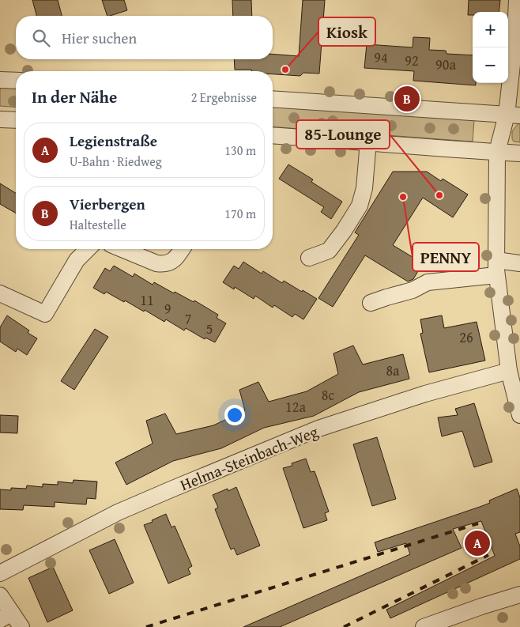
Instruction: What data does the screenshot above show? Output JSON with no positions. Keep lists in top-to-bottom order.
{
  "streets": {
    "street": ["Helma-Steinbach-Weg"]
  },
  "places": ["Kiosk", "85-Lounge", "PENNY"],
  "house_numbers": [
    "94",
    "92",
    "90a",
    "11",
    "9",
    "7",
    "5",
    "26",
    "8a",
    "8c",
    "12a"
  ],
  "page": {
    "map_buttons": ["+", "−"],
    "search": "Hier suchen",
    "heading": ["In der Nähe", "2 Ergebnisse"],
    "pins": ["B", "A"],
    "list": [
      {
        "mark": "A",
        "name": "Legienstraße",
        "note": "U-Bahn · Riedweg",
        "value": "130 m"
      },
      {
        "mark": "B",
        "name": "Vierbergen",
        "note": "Haltestelle",
        "value": "170 m"
      }
    ]
  }
}
